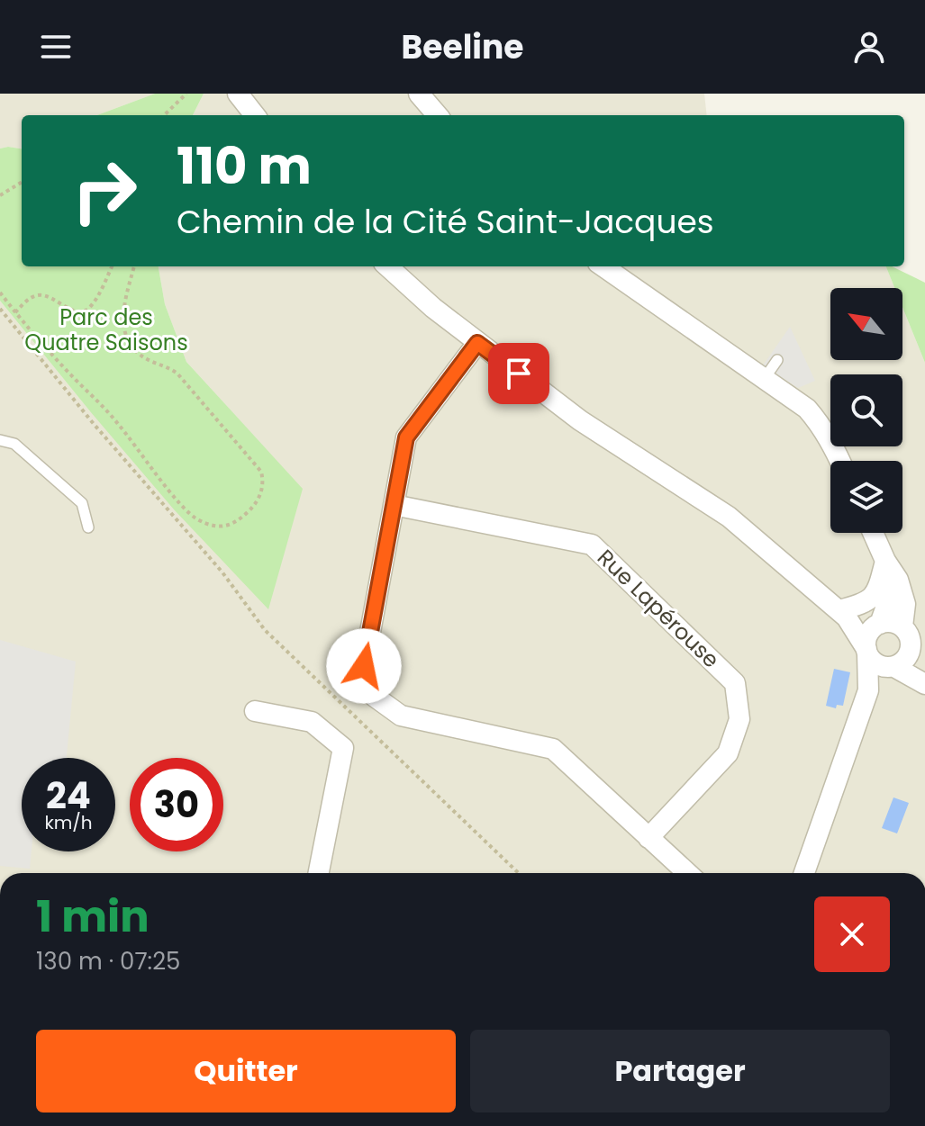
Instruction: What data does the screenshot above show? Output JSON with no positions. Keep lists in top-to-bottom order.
{
  "streets": {
    "street": ["Rue Lapérouse"]
  },
  "parks": ["Parc des Quatre Saisons"],
  "north": "top left",
  "page": {
    "header": "Beeline",
    "turn": ["110 m", "Chemin de la Cité Saint-Jacques"],
    "speed": "24 km/h",
    "limit": "30",
    "heading": ["1 min", "130 m · 07:25"],
    "buttons": ["Quitter", "Partager"]
  }
}
